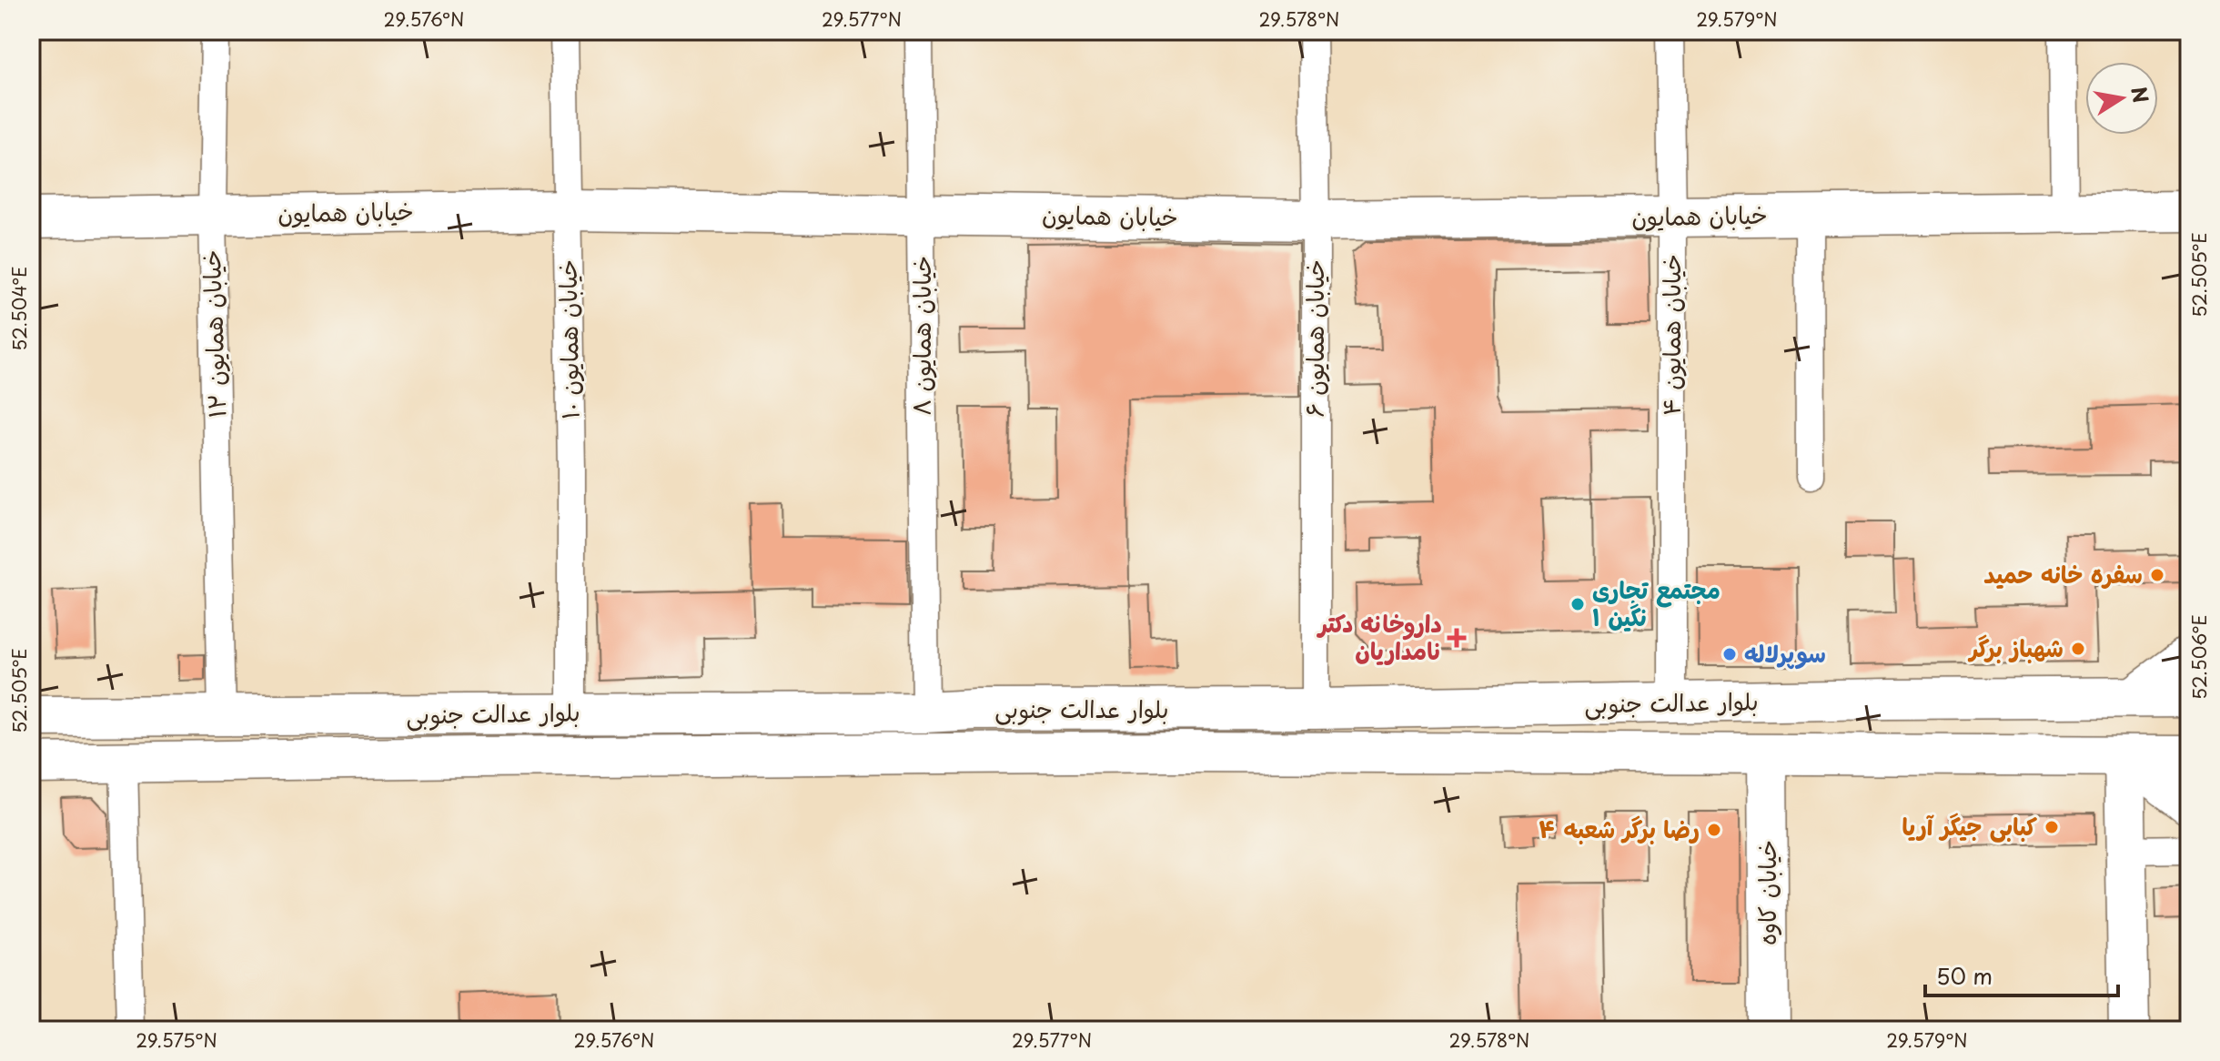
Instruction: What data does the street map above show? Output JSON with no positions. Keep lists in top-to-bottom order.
{
  "streets": {
    "main road": ["خیابان همایون", "بلوار عدالت جنوبی", "خیابان کاوه"],
    "street": [
      "خیابان همایون ۱۲",
      "خیابان همایون ۴",
      "خیابان همایون ۸",
      "خیابان همایون ۶",
      "خیابان همایون ۱۰"
    ]
  },
  "crossings": [
    ["خیابان همایون", "خیابان همایون ۱۲"],
    ["خیابان همایون", "خیابان همایون ۴"],
    ["خیابان همایون", "خیابان همایون ۸"],
    ["خیابان همایون", "خیابان همایون ۶"],
    ["خیابان همایون", "خیابان همایون ۱۰"],
    ["خیابان همایون ۱۲", "بلوار عدالت جنوبی"],
    ["خیابان همایون ۴", "بلوار عدالت جنوبی"],
    ["خیابان همایون ۸", "بلوار عدالت جنوبی"],
    ["خیابان همایون ۶", "بلوار عدالت جنوبی"],
    ["خیابان همایون ۱۰", "بلوار عدالت جنوبی"],
    ["بلوار عدالت جنوبی", "خیابان کاوه"]
  ],
  "places": {
    "other": [
      "سفره خانه حمید",
      "مجتمع تجاری نگین ۱",
      "شهباز برگر",
      "سوپرلاله",
      "کبابی جیگر آریا",
      "رضا برگر شعبه ۴"
    ],
    "health": ["داروخانه دکتر نامداریان"]
  },
  "scale_bar": "50 m",
  "north": "right",
  "coordinates": [
    "29.576°N",
    "29.577°N",
    "29.578°N",
    "29.579°N",
    "52.505°E",
    "52.504°E",
    "52.506°E",
    "29.575°N"
  ]
}
